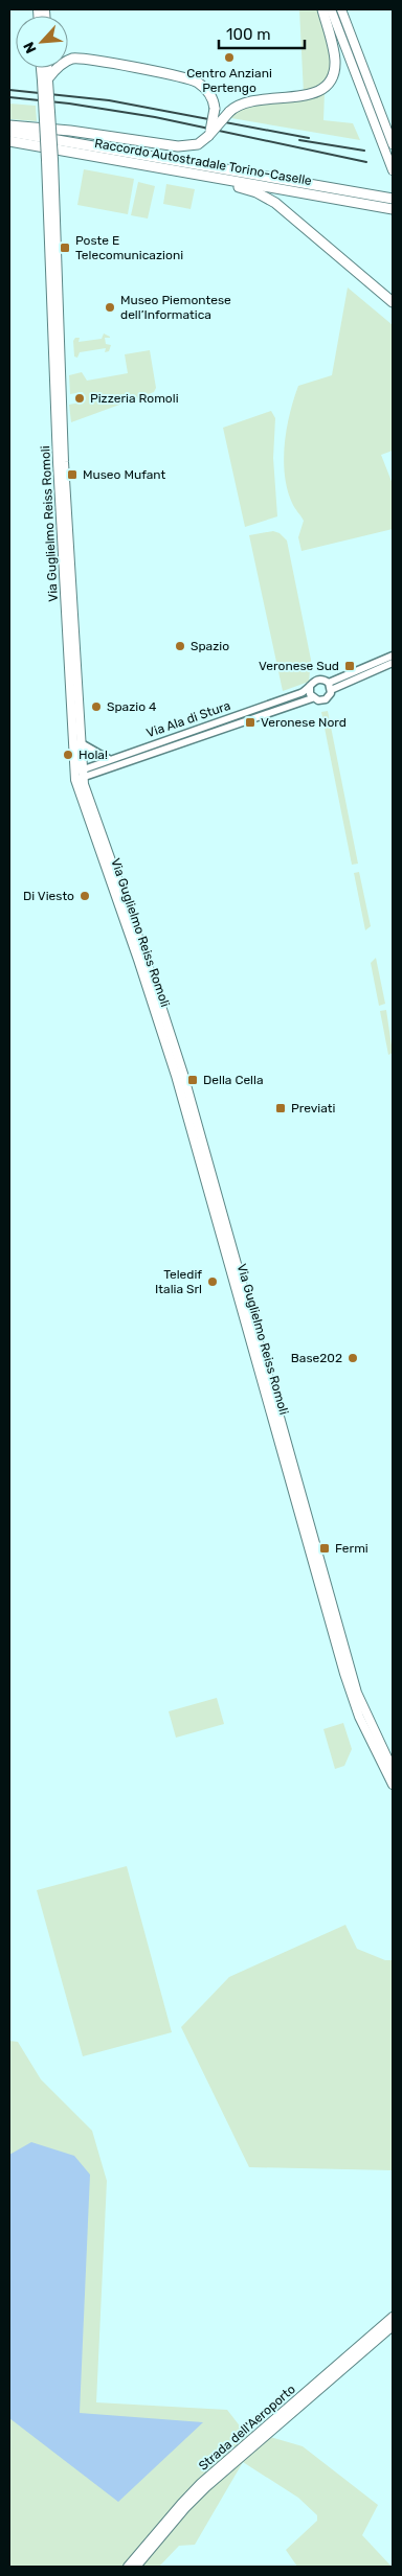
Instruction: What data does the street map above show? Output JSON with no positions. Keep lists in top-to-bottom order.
{
  "streets": {
    "highway": ["Raccordo Autostradale Torino-Caselle"],
    "main road": ["Via Guglielmo Reiss Romoli", "Strada dell'Aeroporto"],
    "street": ["Via Ala di Stura"]
  },
  "crossings": [
    ["Via Guglielmo Reiss Romoli", "Via Ala di Stura"]
  ],
  "places": {
    "other": [
      "Centro Anziani Pertengo",
      "Museo Piemontese dell’Informatica",
      "Pizzeria Romoli",
      "Spazio",
      "Spazio 4",
      "Hola!",
      "Di Viesto",
      "Teledif Italia Srl",
      "Base202"
    ],
    "transit": [
      "Poste E Telecomunicazioni",
      "Museo Mufant",
      "Veronese Sud",
      "Veronese Nord",
      "Della Cella",
      "Previati",
      "Fermi"
    ]
  },
  "scale_bar": "100 m",
  "north": "bottom left"
}
